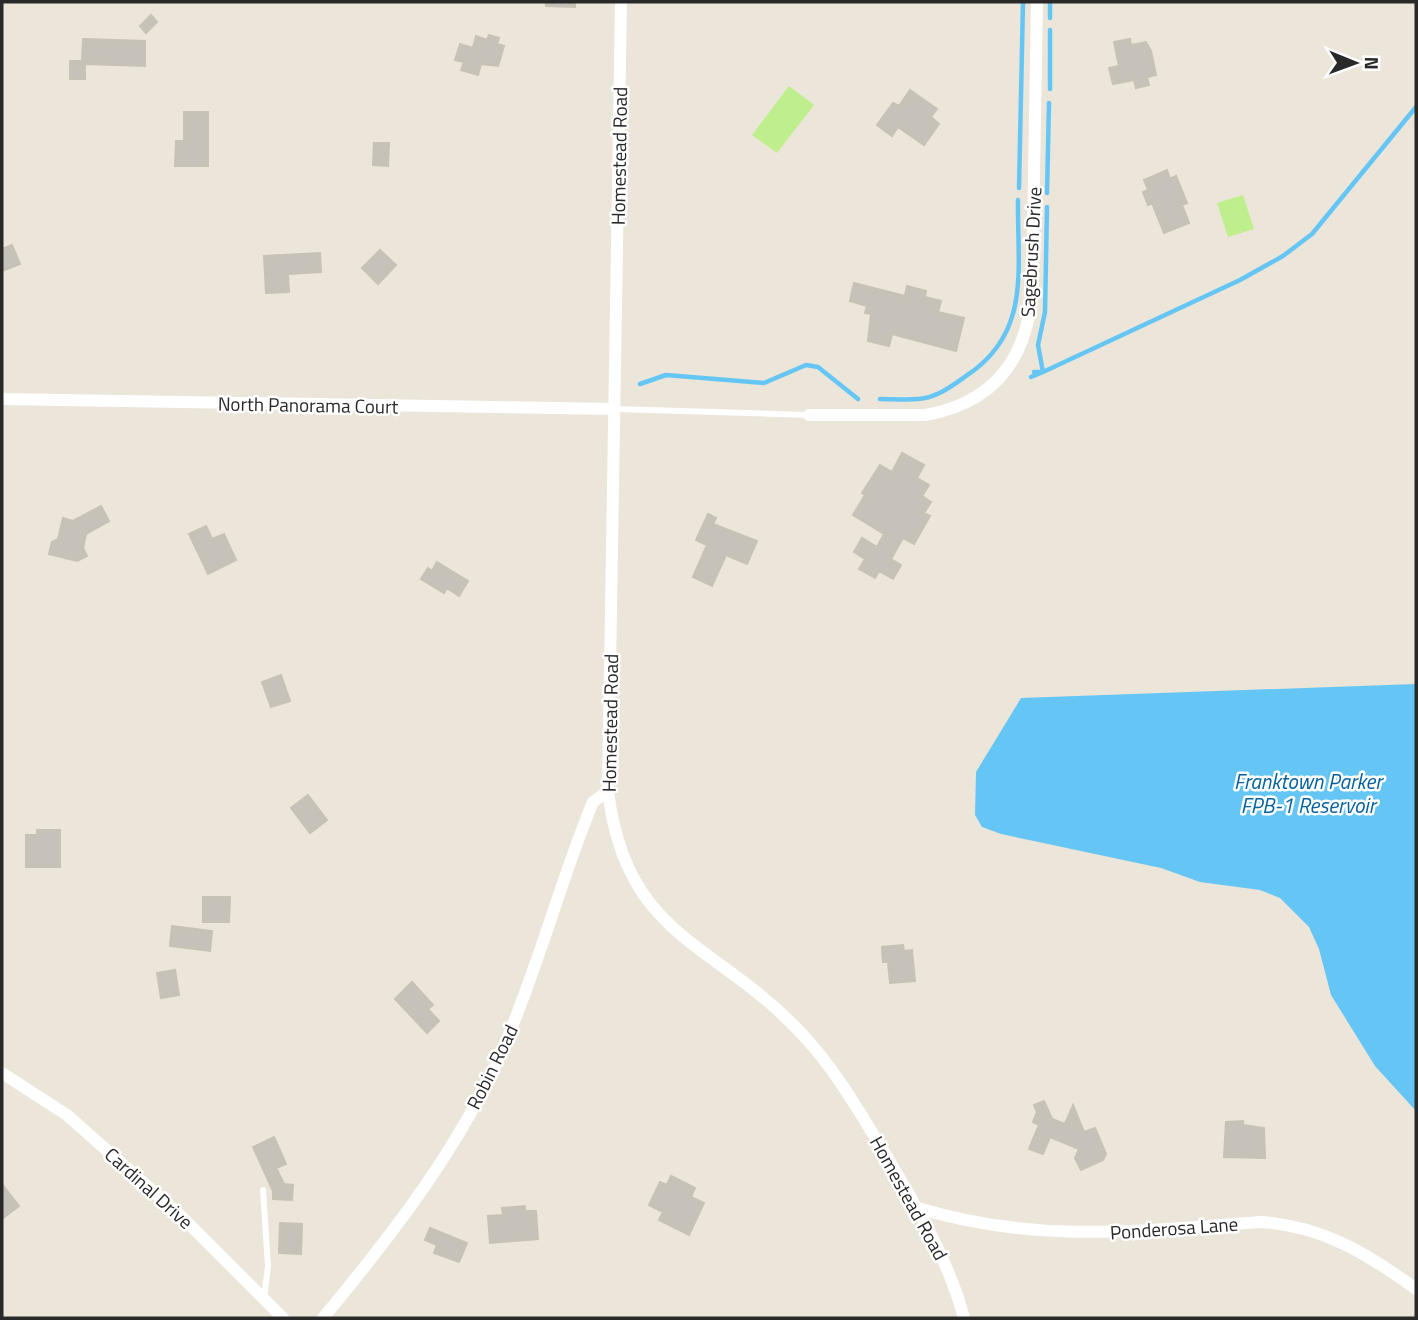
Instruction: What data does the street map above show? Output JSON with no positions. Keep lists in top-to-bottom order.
{
  "streets": {
    "street": [
      "Homestead Road",
      "Sagebrush Drive",
      "North Panorama Court",
      "Robin Road",
      "Cardinal Drive",
      "Ponderosa Lane"
    ]
  },
  "crossings": [
    ["Homestead Road", "North Panorama Court"],
    ["Homestead Road", "Robin Road"],
    ["Homestead Road", "Ponderosa Lane"]
  ],
  "water": ["Franktown Parker FPB-1 Reservoir"],
  "north": "right"
}
